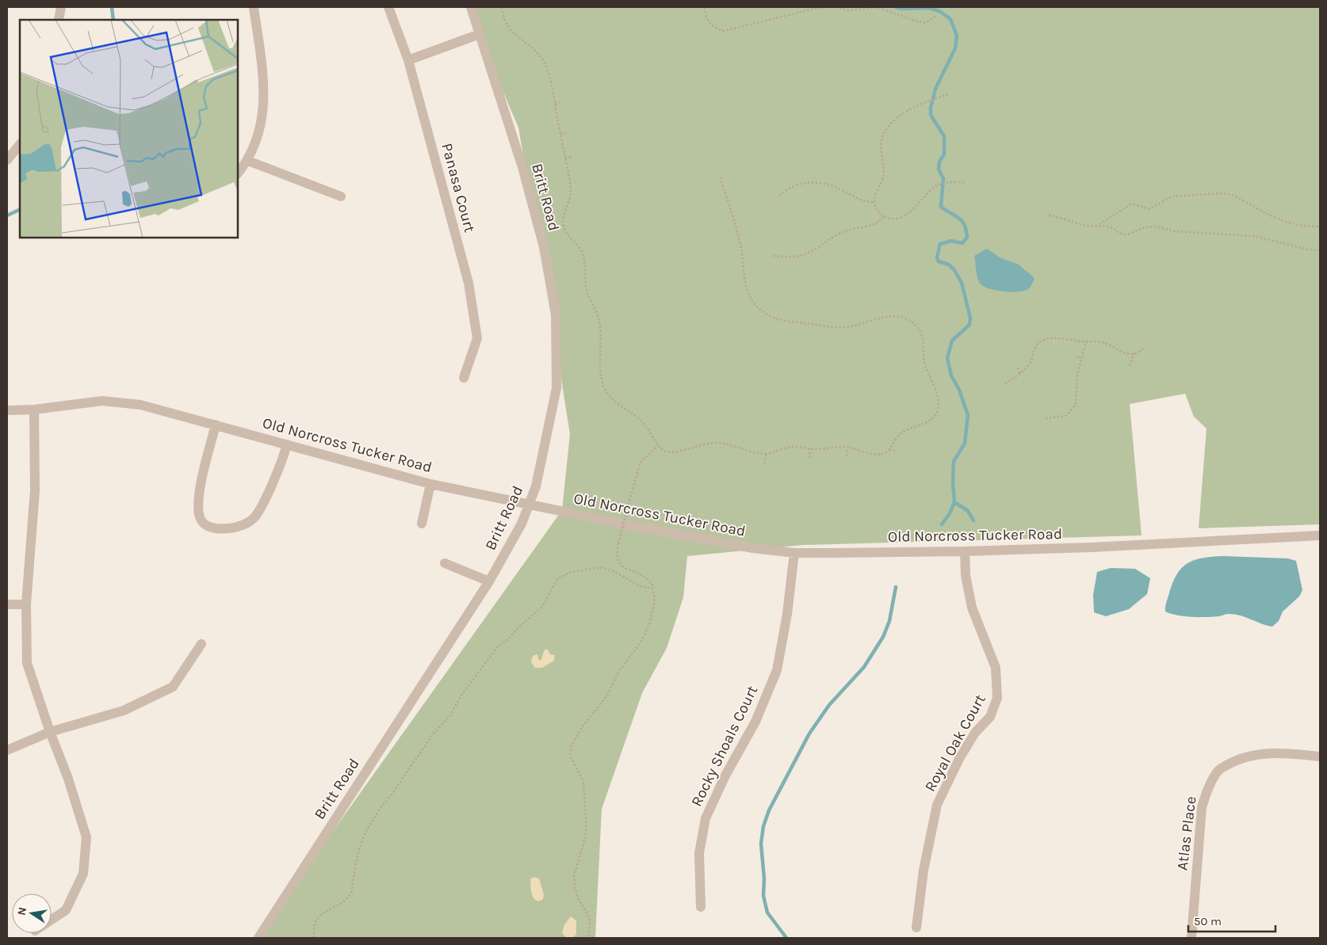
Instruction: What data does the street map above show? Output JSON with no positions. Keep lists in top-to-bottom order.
{
  "streets": {
    "street": [
      "Panasa Court",
      "Britt Road",
      "Old Norcross Tucker Road",
      "Royal Oak Court",
      "Rocky Shoals Court",
      "Atlas Place"
    ]
  },
  "crossings": [
    ["Britt Road", "Old Norcross Tucker Road"],
    ["Old Norcross Tucker Road", "Royal Oak Court"],
    ["Old Norcross Tucker Road", "Rocky Shoals Court"]
  ],
  "scale_bar": "50 m",
  "north": "left"
}
